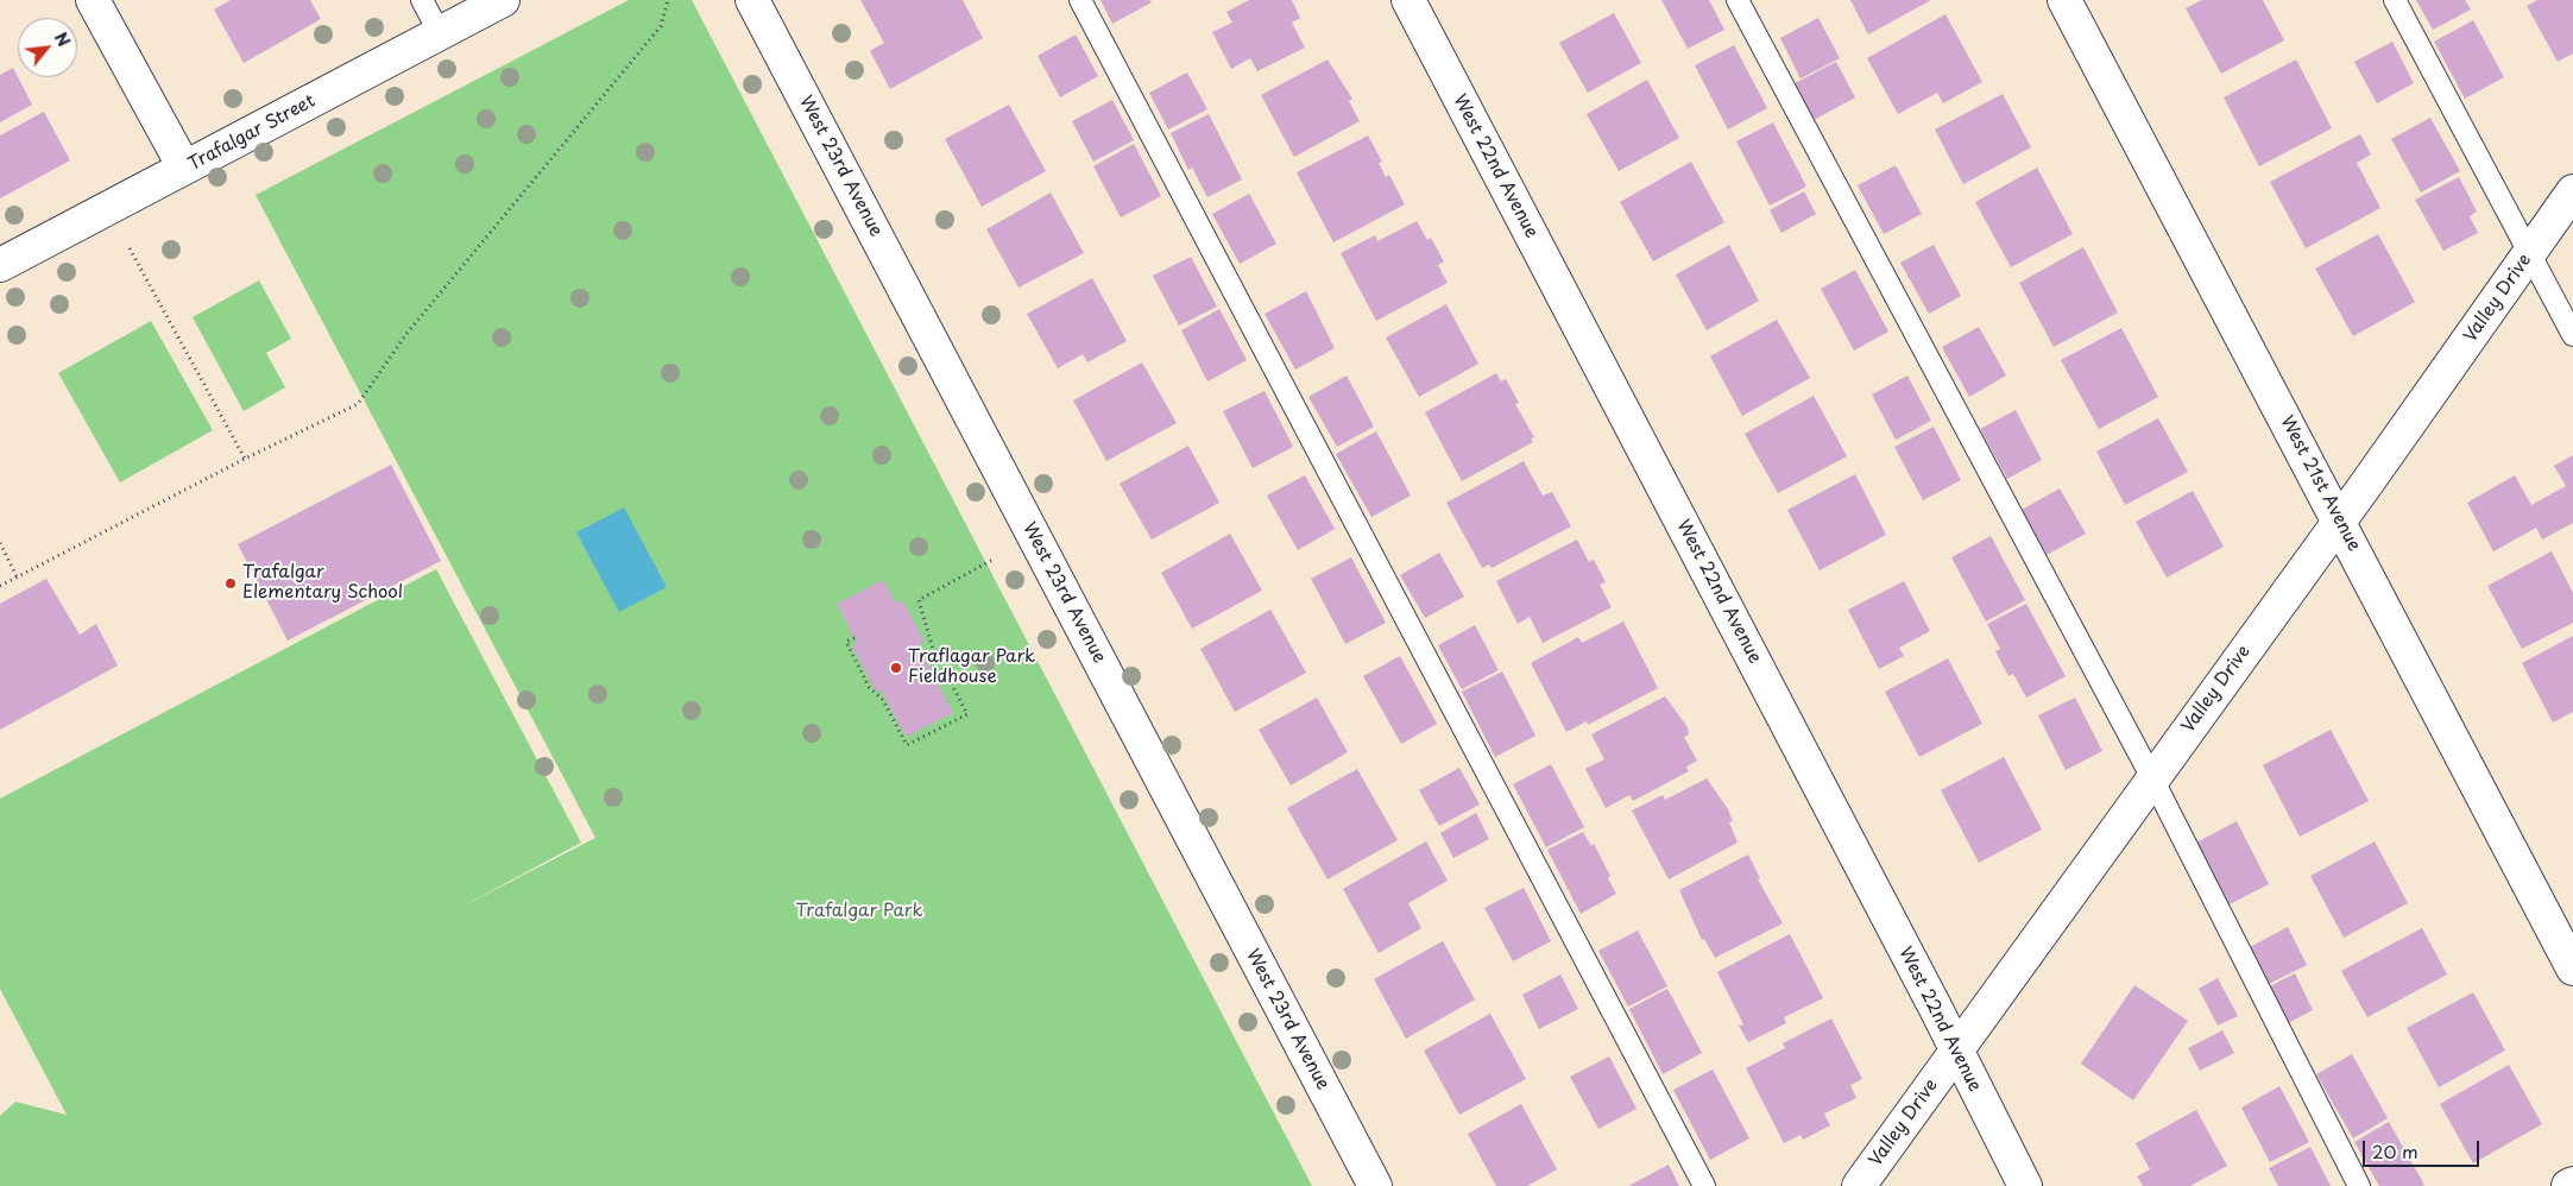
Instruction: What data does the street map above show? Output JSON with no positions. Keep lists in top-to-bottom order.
{
  "streets": {
    "street": [
      "Trafalgar Street",
      "West 23rd Avenue",
      "West 22nd Avenue",
      "Valley Drive",
      "West 21st Avenue"
    ]
  },
  "crossings": [
    ["West 22nd Avenue", "Valley Drive"],
    ["Valley Drive", "West 21st Avenue"]
  ],
  "parks": ["Trafalgar Park"],
  "places": ["Trafalgar Elementary School", "Traflagar Park Fieldhouse"],
  "scale_bar": "20 m",
  "north": "top right"
}
